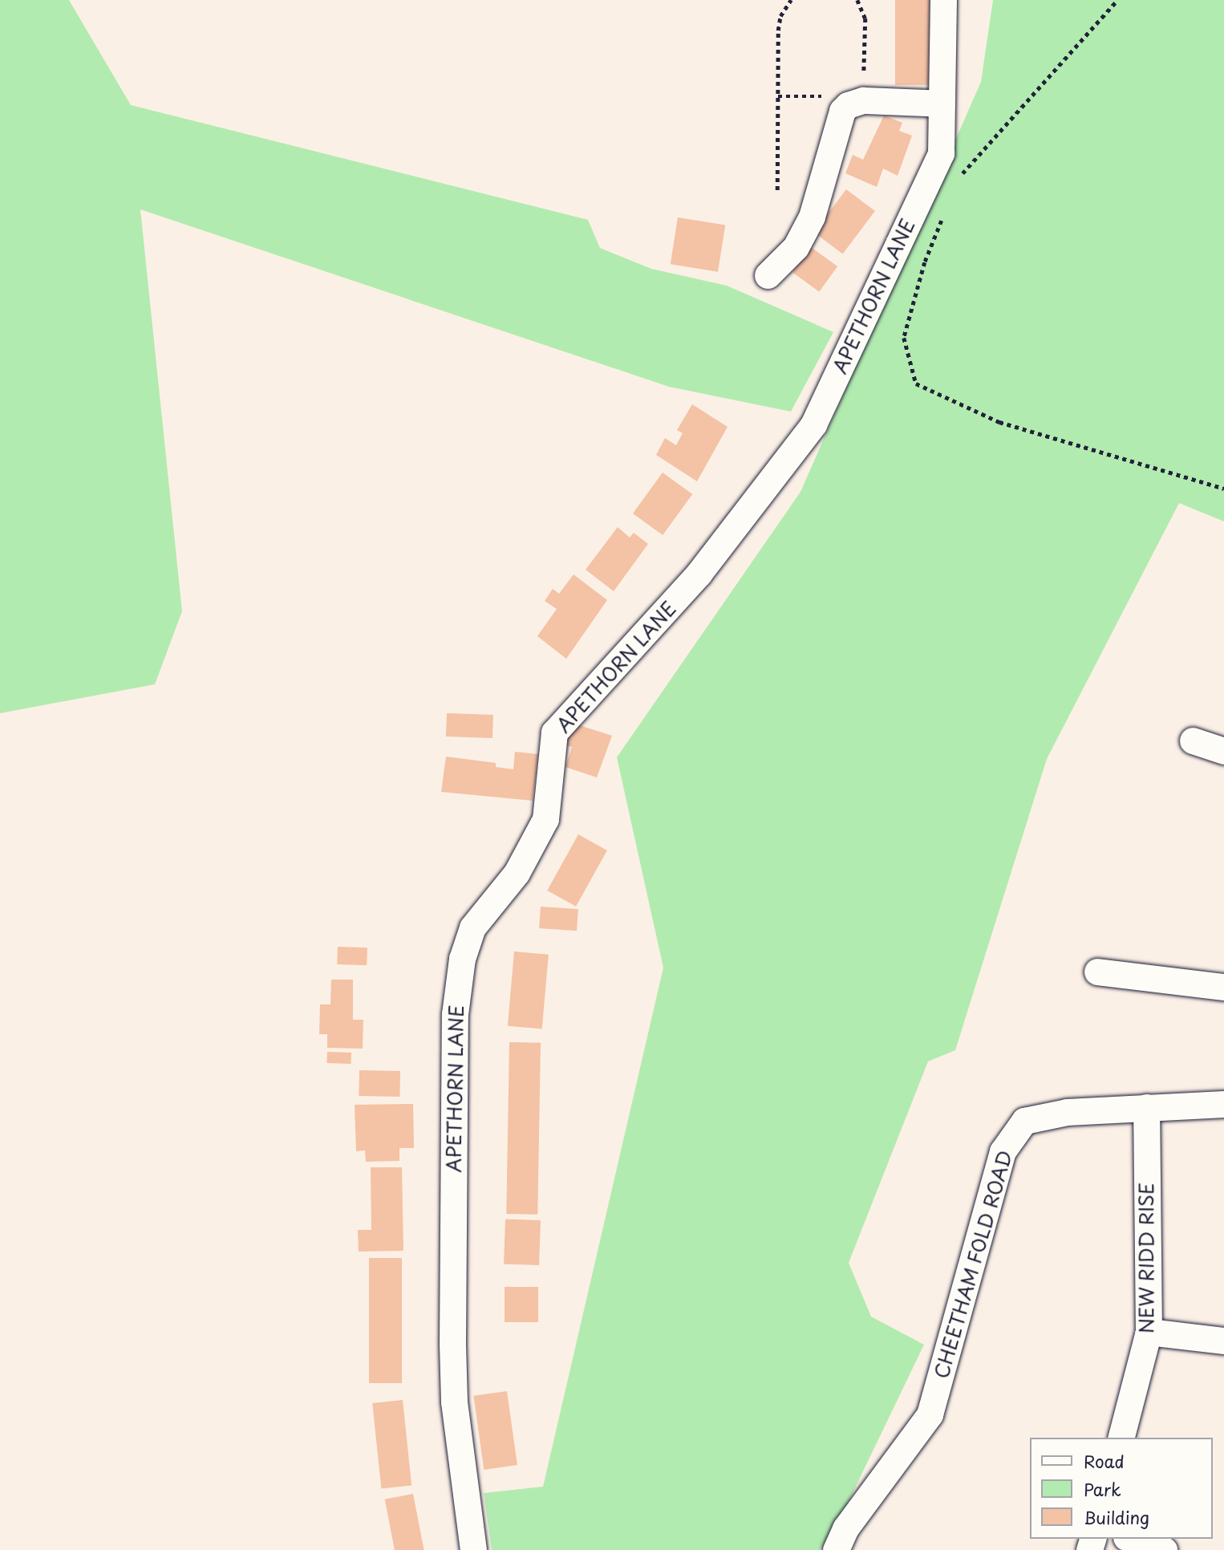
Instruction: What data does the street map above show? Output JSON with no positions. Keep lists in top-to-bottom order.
{
  "streets": {
    "street": ["APETHORN LANE", "NEW RIDD RISE", "CHEETHAM FOLD ROAD"]
  },
  "crossings": [
    ["NEW RIDD RISE", "CHEETHAM FOLD ROAD"]
  ],
  "legend": ["Road", "Park", "Building"]
}
